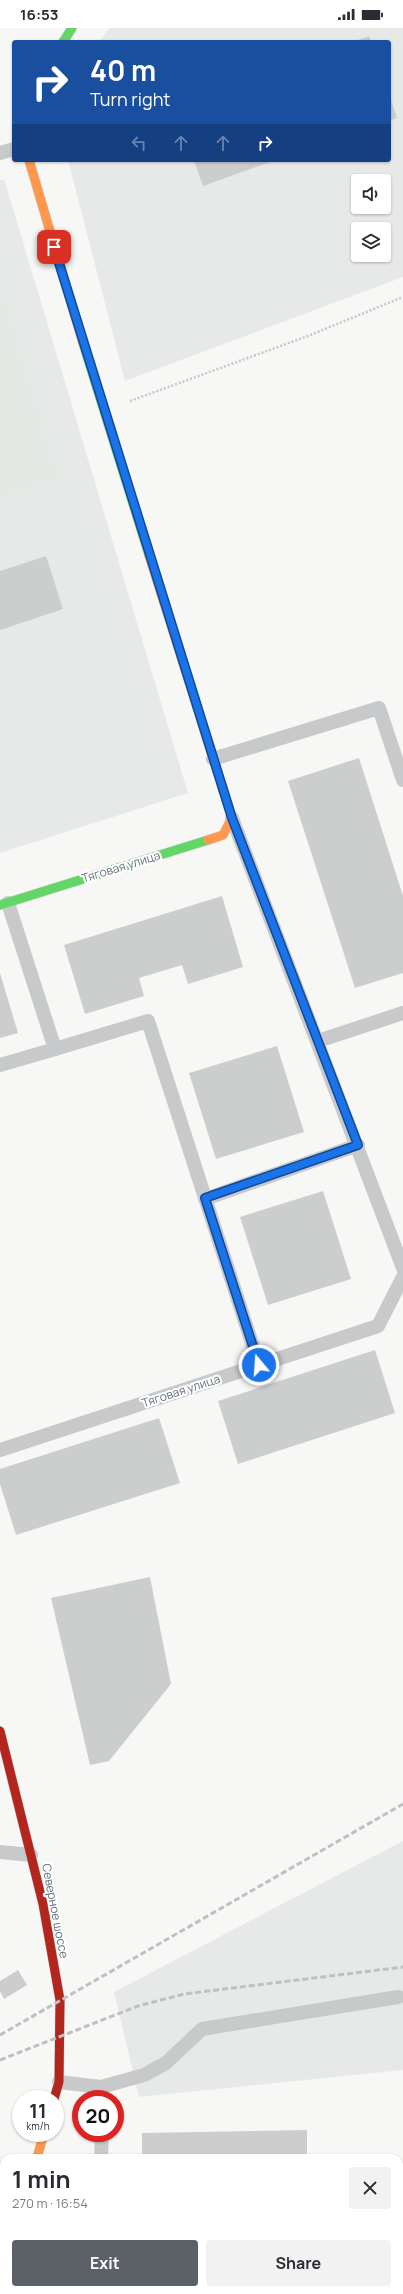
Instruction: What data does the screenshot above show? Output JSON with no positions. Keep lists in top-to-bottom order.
{
  "streets": {
    "street": ["Тяговая улица", "Северное шоссе"]
  },
  "page": {
    "status": "16:53",
    "turn": ["40 m", "Turn right"],
    "speed": "11 km/h",
    "limit": "20",
    "heading": ["1 min", "270 m · 16:54"],
    "buttons": ["Exit", "Share"]
  }
}
